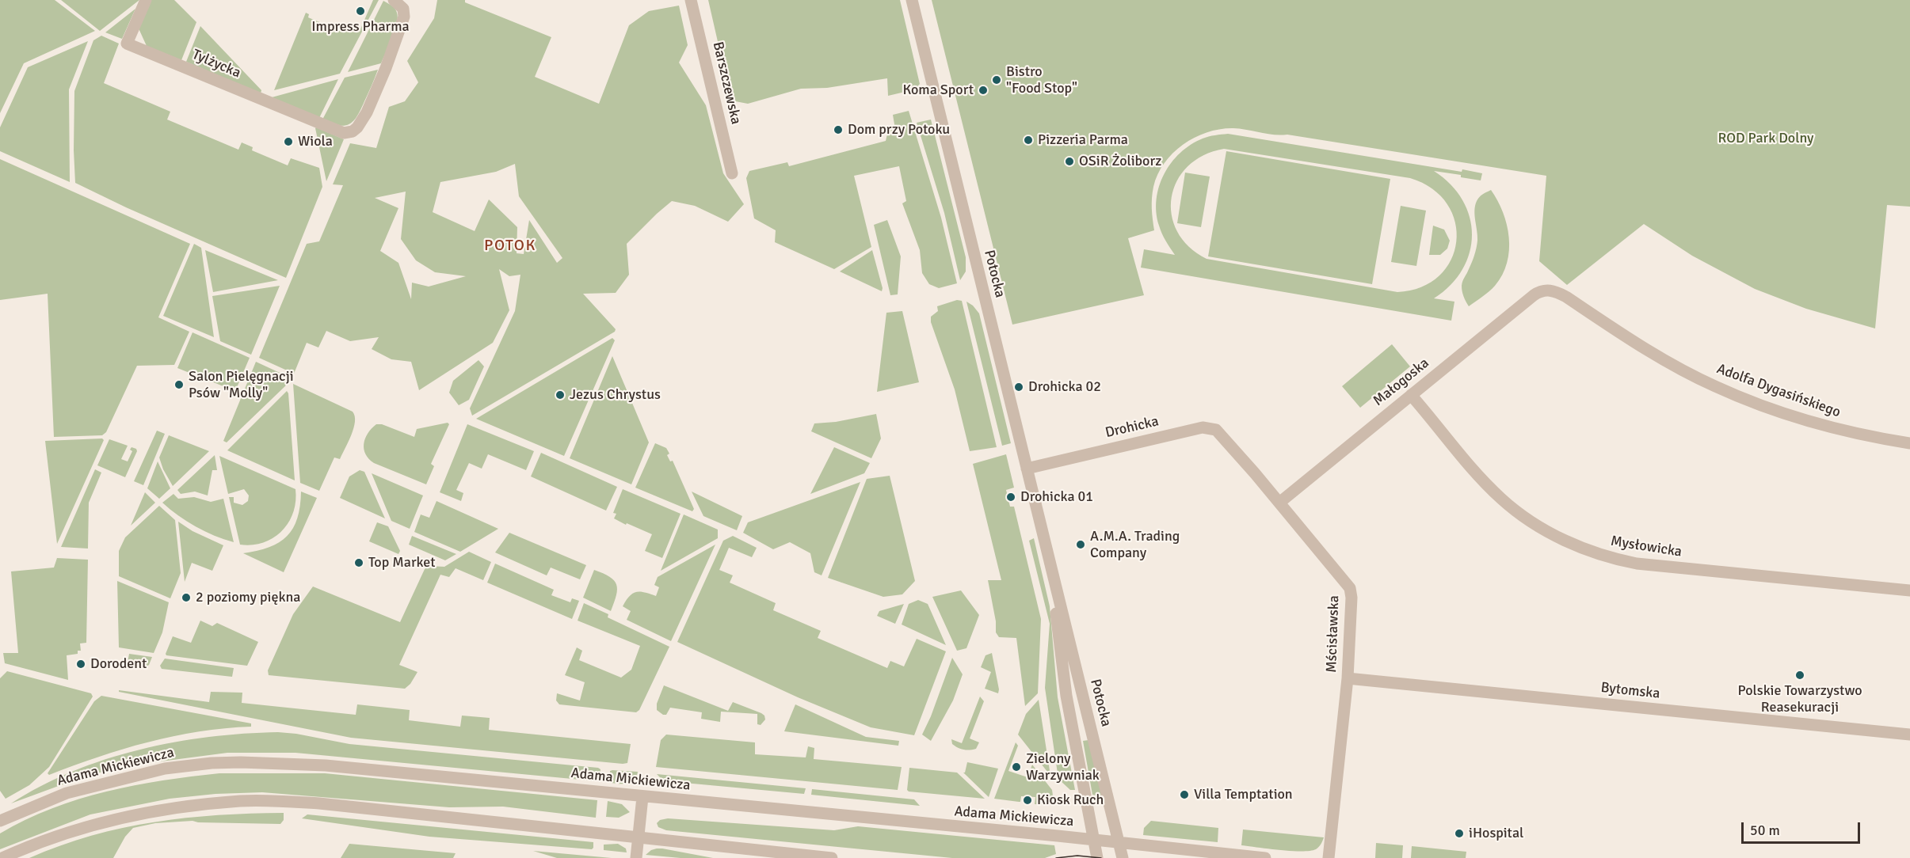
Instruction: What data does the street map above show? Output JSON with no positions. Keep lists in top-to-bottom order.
{
  "streets": {
    "street": [
      "Tylżycka",
      "Barszczewska",
      "Potocka",
      "Małogoska",
      "Adolfa Dygasińskiego",
      "Drohicka",
      "Mysłowicka",
      "Mścisławska",
      "Bytomska",
      "Adama Mickiewicza"
    ]
  },
  "crossings": [
    ["Potocka", "Drohicka"],
    ["Potocka", "Adama Mickiewicza"],
    ["Małogoska", "Adolfa Dygasińskiego"],
    ["Małogoska", "Mysłowicka"],
    ["Małogoska", "Mścisławska"],
    ["Drohicka", "Mścisławska"],
    ["Mścisławska", "Bytomska"]
  ],
  "districts": ["POTOK"],
  "parks": ["ROD Park Dolny"],
  "places": [
    "Impress Pharma",
    "Bistro \"Food Stop\"",
    "Koma Sport",
    "Dom przy Potoku",
    "Pizzeria Parma",
    "Wiola",
    "OSiR Żoliborz",
    "Salon Pielęgnacji Psów \"Molly\"",
    "Drohicka 02",
    "Jezus Chrystus",
    "Drohicka 01",
    "A.M.A. Trading Company",
    "Top Market",
    "2 poziomy piękna",
    "Dorodent",
    "Polskie Towarzystwo Reasekuracji",
    "Zielony Warzywniak",
    "Villa Temptation",
    "Kiosk Ruch",
    "iHospital"
  ],
  "scale_bar": "50 m"
}
